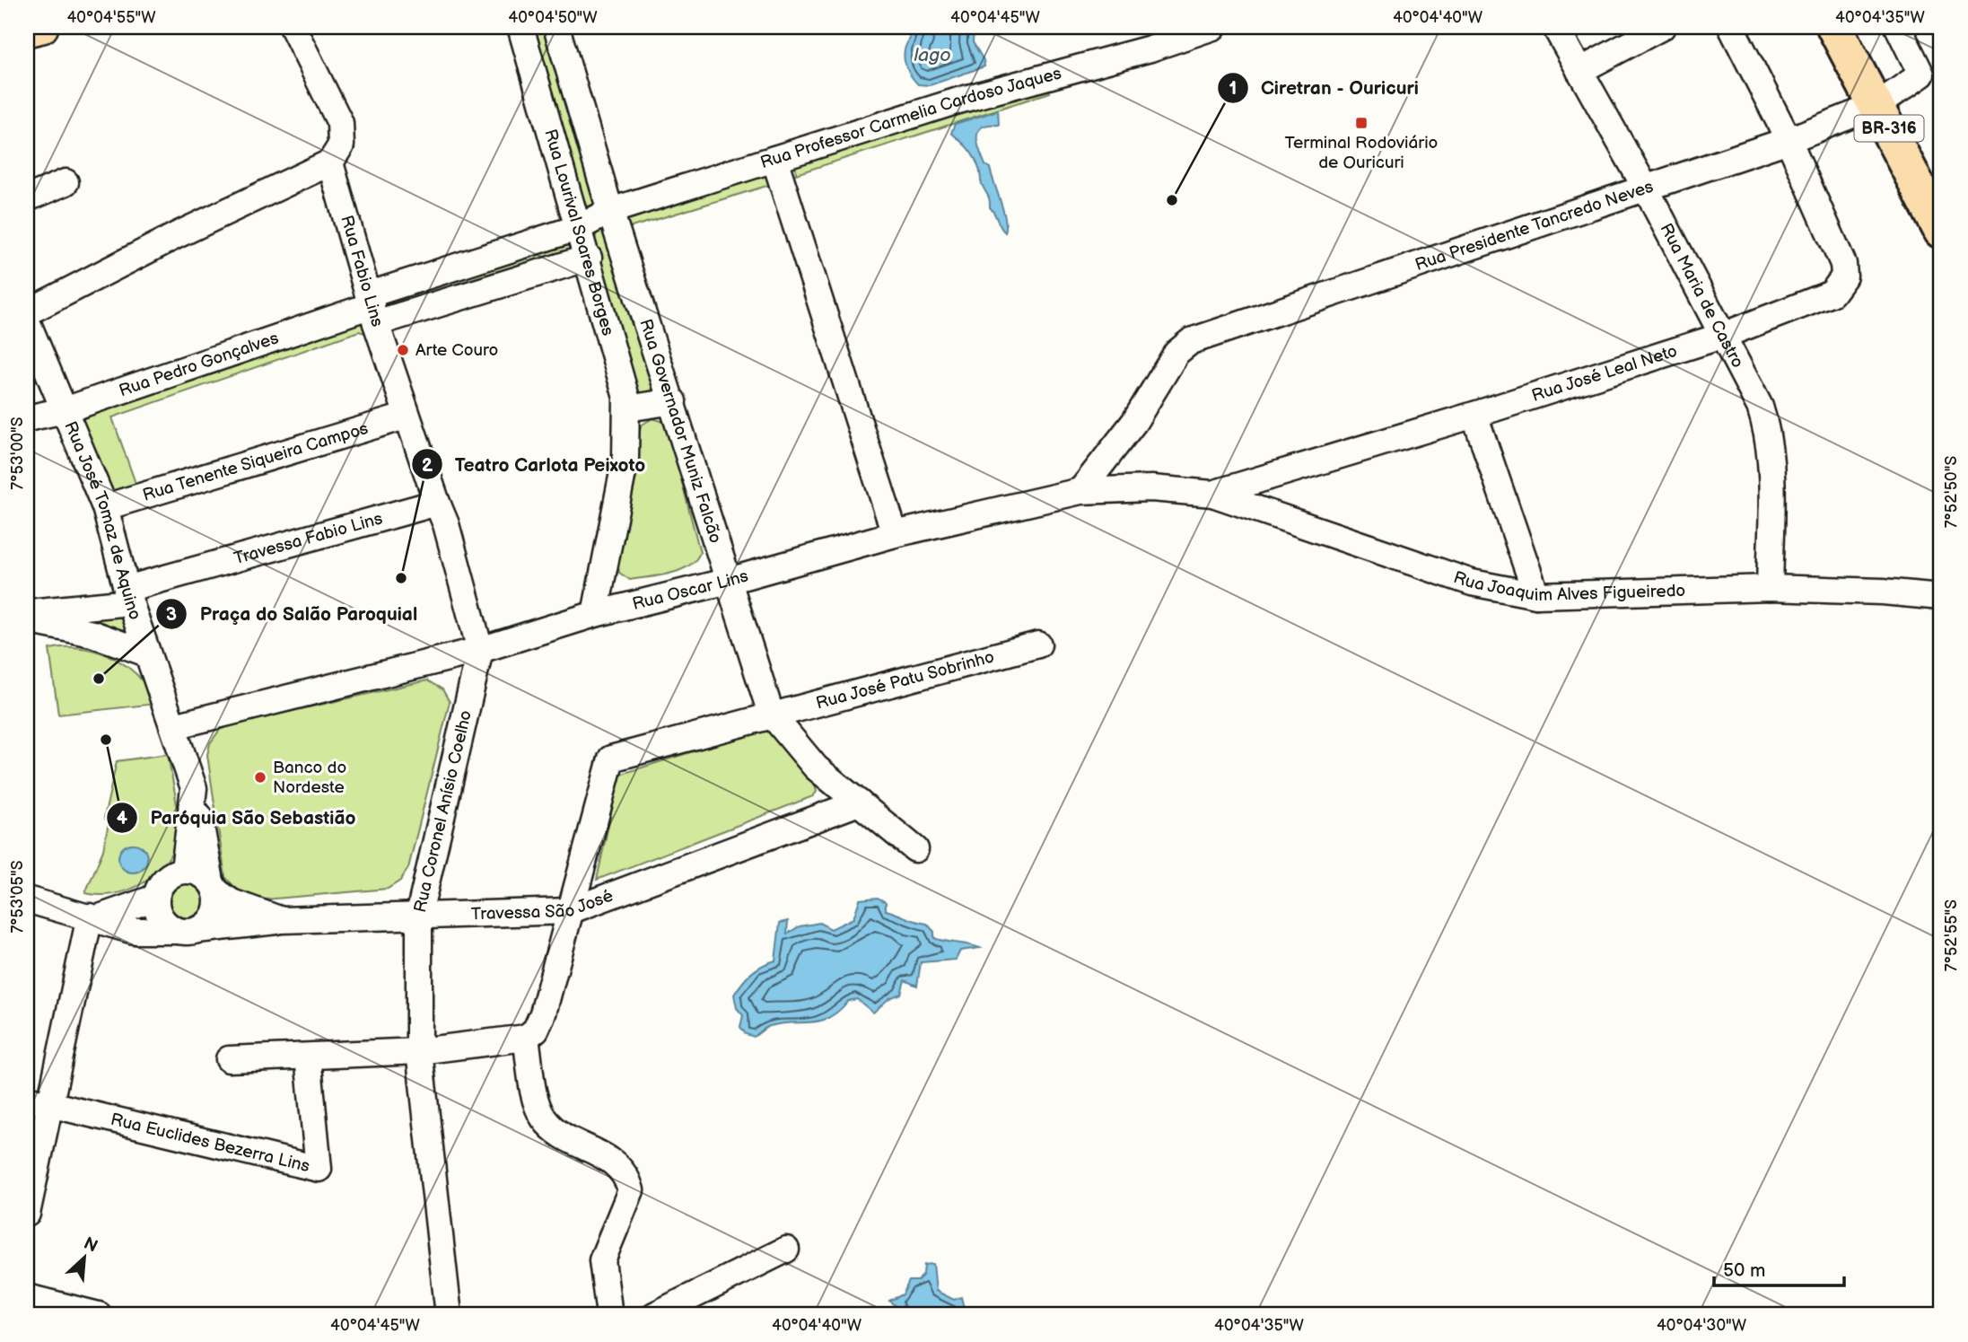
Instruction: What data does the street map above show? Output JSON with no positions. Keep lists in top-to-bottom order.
{
  "streets": {
    "highway": ["BR-316"],
    "street": [
      "Rua Professor Carmelia Cardoso Jaques",
      "Rua Presidente Tancredo Neves",
      "Rua Lourival Soares Borges",
      "Rua Fabio Lins",
      "Rua Maria de Castro",
      "Rua Pedro Gonçalves",
      "Rua José Leal Neto",
      "Rua Governador Muniz Falcão",
      "Rua Tenente Siqueira Campos",
      "Rua José Tomaz de Aquino",
      "Travessa Fabio Lins",
      "Rua Joaquim Alves Figueiredo",
      "Rua Oscar Lins",
      "Rua José Patu Sobrinho",
      "Rua Coronel Anísio Coelho",
      "Travessa São José",
      "Rua Euclides Bezerra Lins"
    ]
  },
  "crossings": [
    ["Rua Professor Carmelia Cardoso Jaques", "Rua Pedro Gonçalves"],
    ["Rua Professor Carmelia Cardoso Jaques", "Rua Governador Muniz Falcão"],
    ["BR-316", "Rua Presidente Tancredo Neves"],
    ["Rua Presidente Tancredo Neves", "Rua Maria de Castro"],
    ["Rua Presidente Tancredo Neves", "Rua José Leal Neto"],
    ["Rua Presidente Tancredo Neves", "Rua Oscar Lins"],
    ["Rua Lourival Soares Borges", "Rua Pedro Gonçalves"],
    ["Rua Lourival Soares Borges", "Rua Oscar Lins"],
    ["Rua Fabio Lins", "Rua Pedro Gonçalves"],
    ["Rua Fabio Lins", "Rua Tenente Siqueira Campos"],
    ["Rua Maria de Castro", "Rua José Leal Neto"],
    ["Rua Maria de Castro", "Rua Joaquim Alves Figueiredo"],
    ["Rua Pedro Gonçalves", "Rua Governador Muniz Falcão"],
    ["Rua Pedro Gonçalves", "Rua José Tomaz de Aquino"],
    ["Rua José Leal Neto", "Rua Joaquim Alves Figueiredo"],
    ["Rua José Leal Neto", "Rua Oscar Lins"],
    ["Rua Governador Muniz Falcão", "Rua Oscar Lins"],
    ["Rua Governador Muniz Falcão", "Rua José Patu Sobrinho"],
    ["Rua Governador Muniz Falcão", "Travessa São José"],
    ["Rua Tenente Siqueira Campos", "Rua José Tomaz de Aquino"],
    ["Rua José Tomaz de Aquino", "Travessa Fabio Lins"],
    ["Rua José Tomaz de Aquino", "Rua Oscar Lins"],
    ["Rua José Tomaz de Aquino", "Travessa São José"],
    ["Rua Joaquim Alves Figueiredo", "Rua Oscar Lins"],
    ["Rua Oscar Lins", "Rua Coronel Anísio Coelho"],
    ["Rua José Patu Sobrinho", "Travessa São José"],
    ["Rua Coronel Anísio Coelho", "Travessa São José"]
  ],
  "water": ["lago"],
  "places": {
    "transit": ["Terminal Rodoviário de Ouricuri"],
    "other": [
      "Ciretran - Ouricuri",
      "Arte Couro",
      "Teatro Carlota Peixoto",
      "Praça do Salão Paroquial",
      "Paróquia São Sebastião",
      "Banco do Nordeste"
    ]
  },
  "scale_bar": "50 m",
  "north": "top right",
  "coordinates": [
    "40°04'55\"W",
    "40°04'50\"W",
    "40°04'45\"W",
    "40°04'40\"W",
    "40°04'35\"W",
    "7°53'00\"S",
    "7°52'50\"S",
    "7°53'05\"S",
    "7°52'55\"S",
    "40°04'30\"W"
  ]
}
